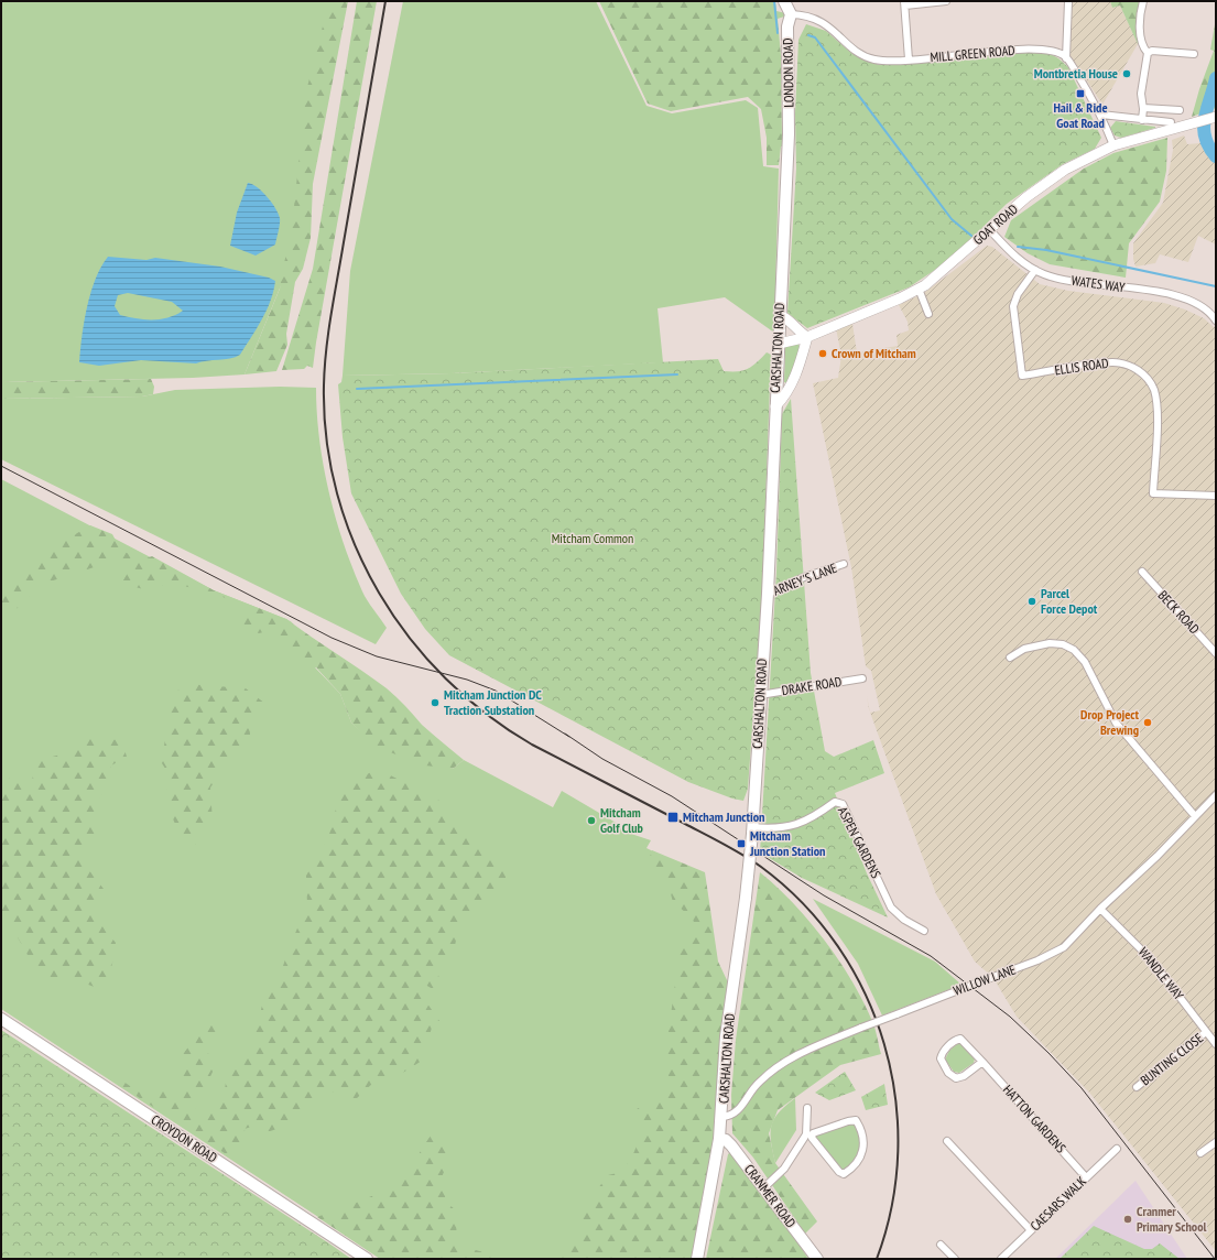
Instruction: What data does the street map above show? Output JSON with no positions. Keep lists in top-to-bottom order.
{
  "streets": {
    "main road": [
      "LONDON ROAD",
      "CARSHALTON ROAD",
      "CROYDON ROAD",
      "CRANMER ROAD"
    ],
    "street": [
      "MILL GREEN ROAD",
      "GOAT ROAD",
      "WATES WAY",
      "ELLIS ROAD",
      "ARNEY'S LANE",
      "BECK ROAD",
      "DRAKE ROAD",
      "ASPEN GARDENS",
      "WANDLE WAY",
      "WILLOW LANE",
      "BUNTING CLOSE",
      "HATTON GARDENS",
      "CAESARS WALK"
    ]
  },
  "crossings": [
    ["MILL GREEN ROAD", "LONDON ROAD"],
    ["LONDON ROAD", "CARSHALTON ROAD"],
    ["GOAT ROAD", "WATES WAY"],
    ["GOAT ROAD", "CARSHALTON ROAD"],
    ["WATES WAY", "ELLIS ROAD"],
    ["CARSHALTON ROAD", "ARNEY'S LANE"],
    ["CARSHALTON ROAD", "DRAKE ROAD"],
    ["CARSHALTON ROAD", "ASPEN GARDENS"],
    ["CARSHALTON ROAD", "WILLOW LANE"],
    ["CARSHALTON ROAD", "CRANMER ROAD"],
    ["WANDLE WAY", "WILLOW LANE"],
    ["WANDLE WAY", "BUNTING CLOSE"],
    ["HATTON GARDENS", "CAESARS WALK"]
  ],
  "parks": ["Mitcham Common"],
  "places": {
    "other": [
      "Montbretia House",
      "Crown of Mitcham",
      "Parcel Force Depot",
      "Mitcham Junction DC Traction Substation",
      "Drop Project Brewing",
      "Mitcham Golf Club",
      "Cranmer Primary School"
    ],
    "transit": ["Hail & Ride Goat Road", "Mitcham Junction", "Mitcham Junction Station"]
  }
}
